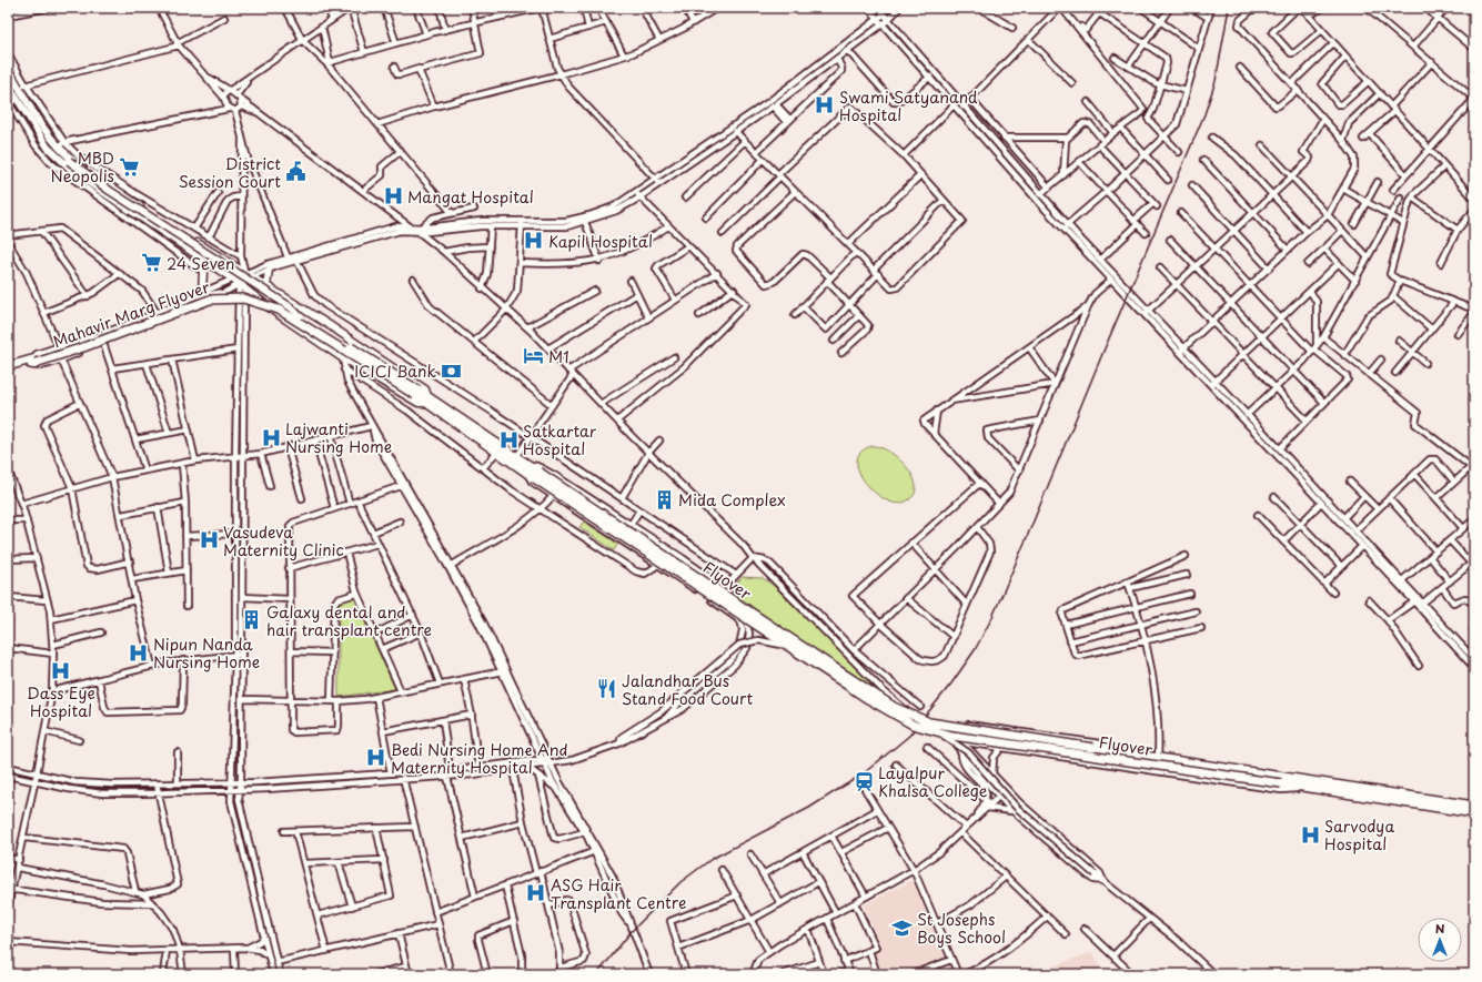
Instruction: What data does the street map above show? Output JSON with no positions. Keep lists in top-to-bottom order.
{
  "streets": {
    "highway": ["Mahavir Marg Flyover", "Flyover"]
  },
  "places": {
    "hospital": [
      "Swami Satyanand Hospital",
      "Mangat Hospital",
      "Kapil Hospital",
      "Lajwanti Nursing Home",
      "Satkartar Hospital",
      "Vasudeva Maternity Clinic",
      "Nipun Nanda Nursing Home",
      "Dass Eye Hospital",
      "Bedi Nursing Home And Maternity Hospital",
      "Sarvodya Hospital",
      "ASG Hair Transplant Centre"
    ],
    "supermarket": ["MBD Neopolis", "24 Seven"],
    "public building": ["District Session Court"],
    "hotel": ["M1"],
    "bank": ["ICICI Bank"],
    "building": ["Mida Complex", "Galaxy dental and hair transplant centre"],
    "restaurant": ["Jalandhar Bus Stand Food Court"],
    "station": ["Layalpur Khalsa College"],
    "school or university": ["St Josephs Boys School"]
  },
  "north": "top"
}
